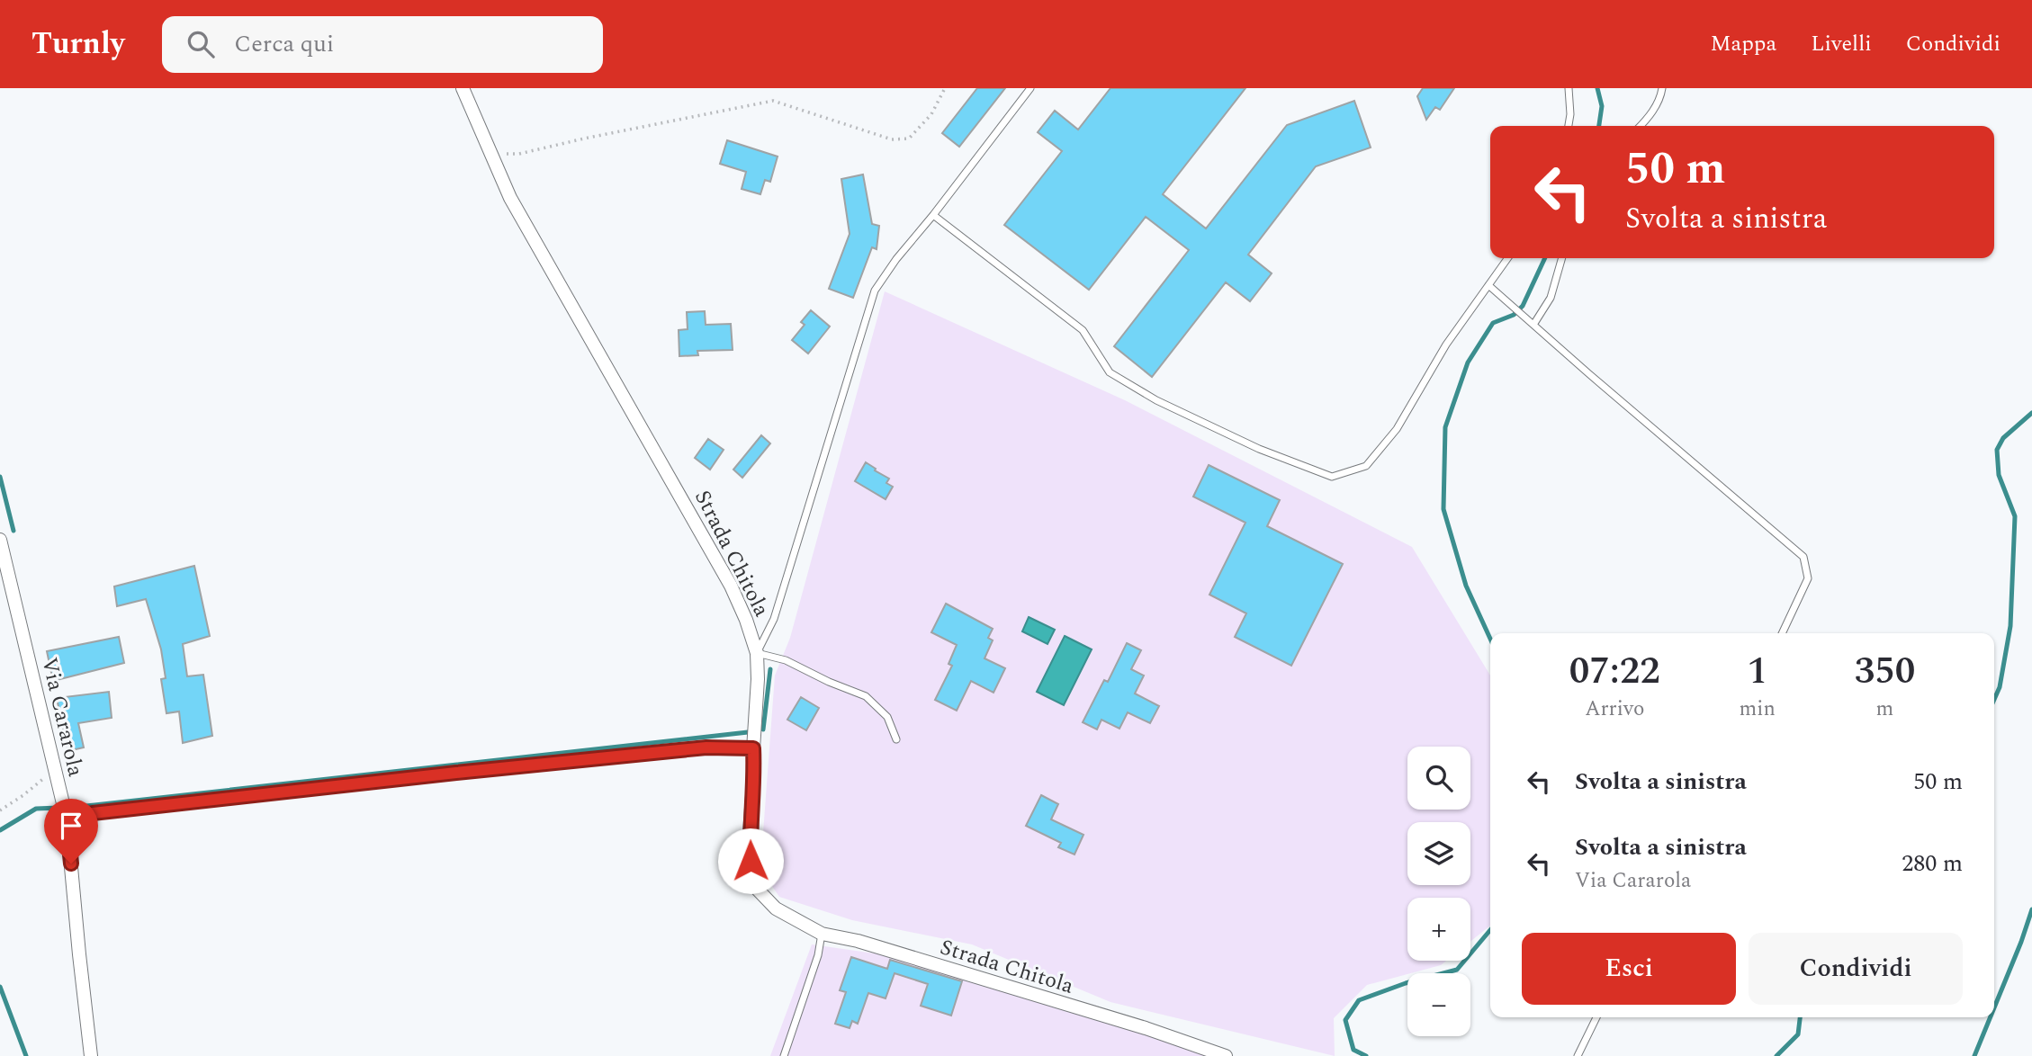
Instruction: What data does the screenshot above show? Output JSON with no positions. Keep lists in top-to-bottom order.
{
  "streets": {
    "street": ["Strada Chitola", "Via Cararola"]
  },
  "page": {
    "header": "Turnly",
    "search": "Cerca qui",
    "nav": ["Mappa", "Livelli", "Condividi"],
    "turn": ["50 m", "Svolta a sinistra"],
    "eta": [
      "07:22",
      "Arrivo",
      "1",
      "min",
      "350",
      "m"
    ],
    "list": [
      {
        "name": "Svolta a sinistra",
        "value": "50 m"
      },
      {
        "name": "Svolta a sinistra",
        "note": "Via Cararola",
        "value": "280 m"
      }
    ],
    "map_buttons": ["+", "−"],
    "buttons": ["Esci", "Condividi"]
  }
}
